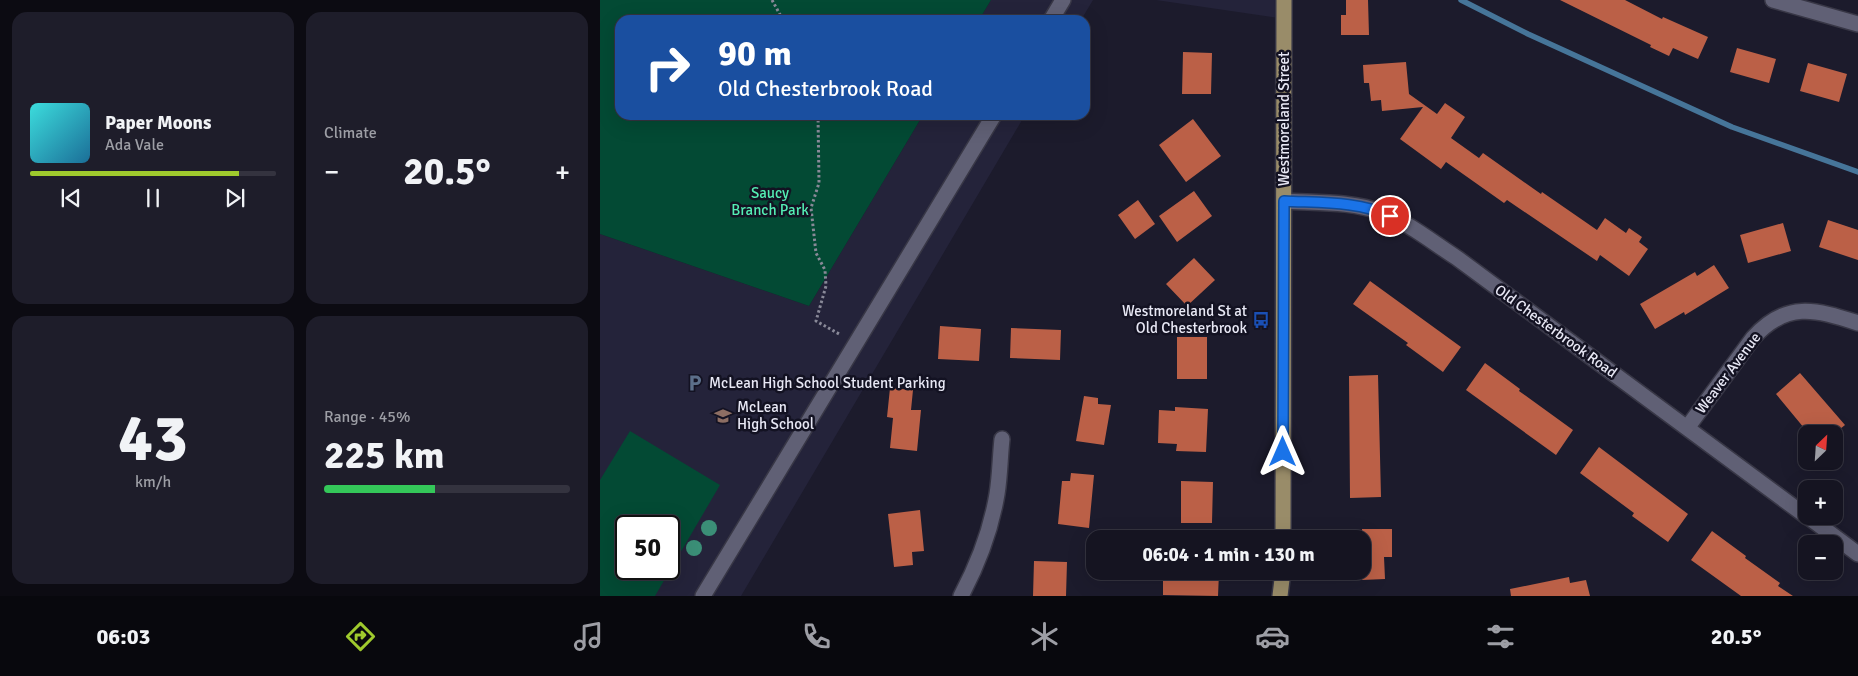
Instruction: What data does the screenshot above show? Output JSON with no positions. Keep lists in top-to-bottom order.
{
  "streets": {
    "main road": ["Westmoreland Street"],
    "street": ["Old Chesterbrook Road", "Weaver Avenue"]
  },
  "crossings": [
    ["Westmoreland Street", "Old Chesterbrook Road"],
    ["Old Chesterbrook Road", "Weaver Avenue"]
  ],
  "parks": ["Saucy Branch Park"],
  "places": {
    "bus stop": ["Westmoreland St at Old Chesterbrook"],
    "parking": ["McLean High School Student Parking"],
    "school or university": ["McLean High School"]
  },
  "north": "top right",
  "page": {
    "tile": [
      "Climate",
      ["43", "km/h"],
      ["Range · 45%", "225 km"]
    ],
    "turn": ["90 m", "Old Chesterbrook Road"],
    "song": ["Paper Moons", "Ada Vale"],
    "heat": ["−", "20.5°", "+"],
    "map_buttons": ["+", "−"],
    "limit": "50",
    "trip": "06:04 · 1 min · 130 m",
    "tabs": ["06:03", "20.5°"]
  }
}
